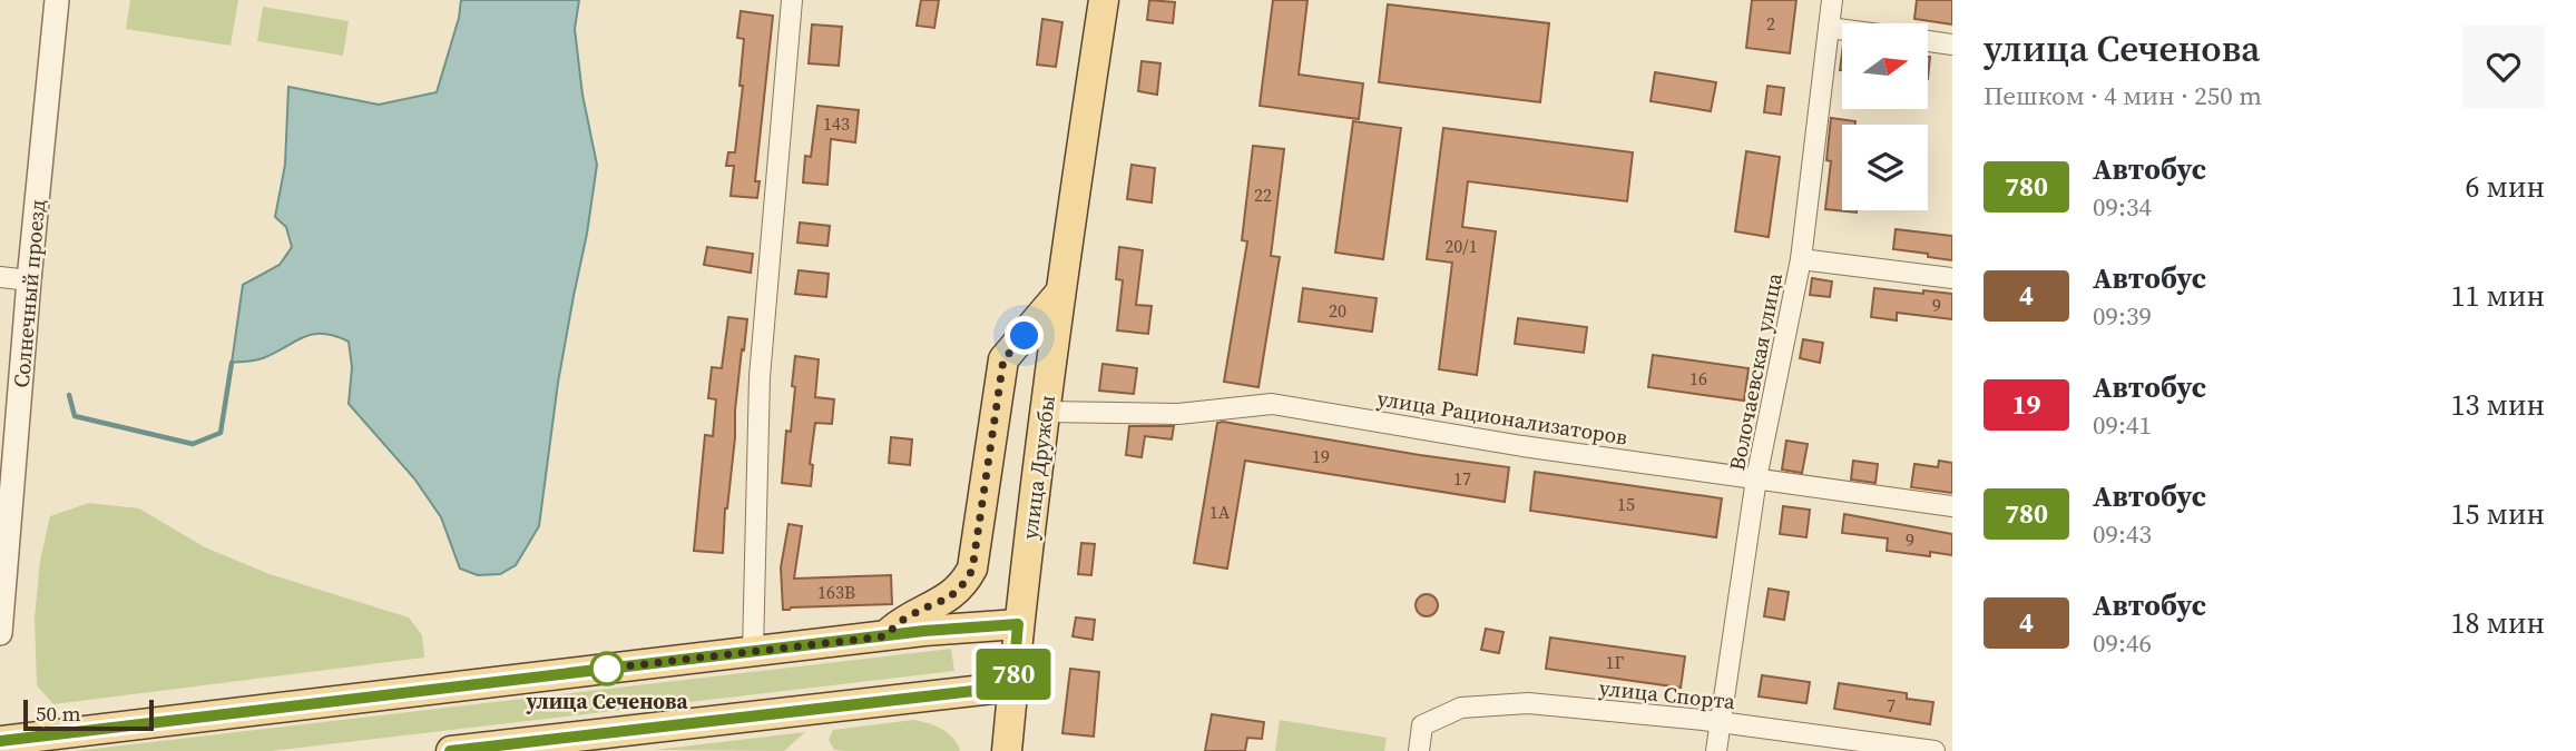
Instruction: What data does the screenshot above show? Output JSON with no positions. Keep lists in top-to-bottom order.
{
  "streets": {
    "main road": ["улица Дружбы"],
    "street": [
      "Солнечный проезд",
      "Волочаевская улица",
      "улица Рационализаторов",
      "улица Спорта"
    ]
  },
  "crossings": [
    ["Волочаевская улица", "улица Рационализаторов"],
    ["Волочаевская улица", "улица Спорта"],
    ["улица Рационализаторов", "улица Дружбы"]
  ],
  "places": ["улица Сеченова"],
  "lines": ["bus line 780"],
  "house_numbers": [
    "2",
    "143",
    "22",
    "20/1",
    "9",
    "20",
    "16",
    "19",
    "17",
    "15",
    "1А",
    "9",
    "163В",
    "1Г",
    "7"
  ],
  "scale_bar": "50 m",
  "north": "right",
  "page": {
    "on_map": "780",
    "heading": ["улица Сеченова", "Пешком · 4 мин · 250 m"],
    "list": [
      {
        "mark": "780",
        "name": "Автобус",
        "note": "09:34",
        "value": "6 мин"
      },
      {
        "mark": "4",
        "name": "Автобус",
        "note": "09:39",
        "value": "11 мин"
      },
      {
        "mark": "19",
        "name": "Автобус",
        "note": "09:41",
        "value": "13 мин"
      },
      {
        "mark": "780",
        "name": "Автобус",
        "note": "09:43",
        "value": "15 мин"
      },
      {
        "mark": "4",
        "name": "Автобус",
        "note": "09:46",
        "value": "18 мин"
      }
    ],
    "scale": "50 m"
  }
}
